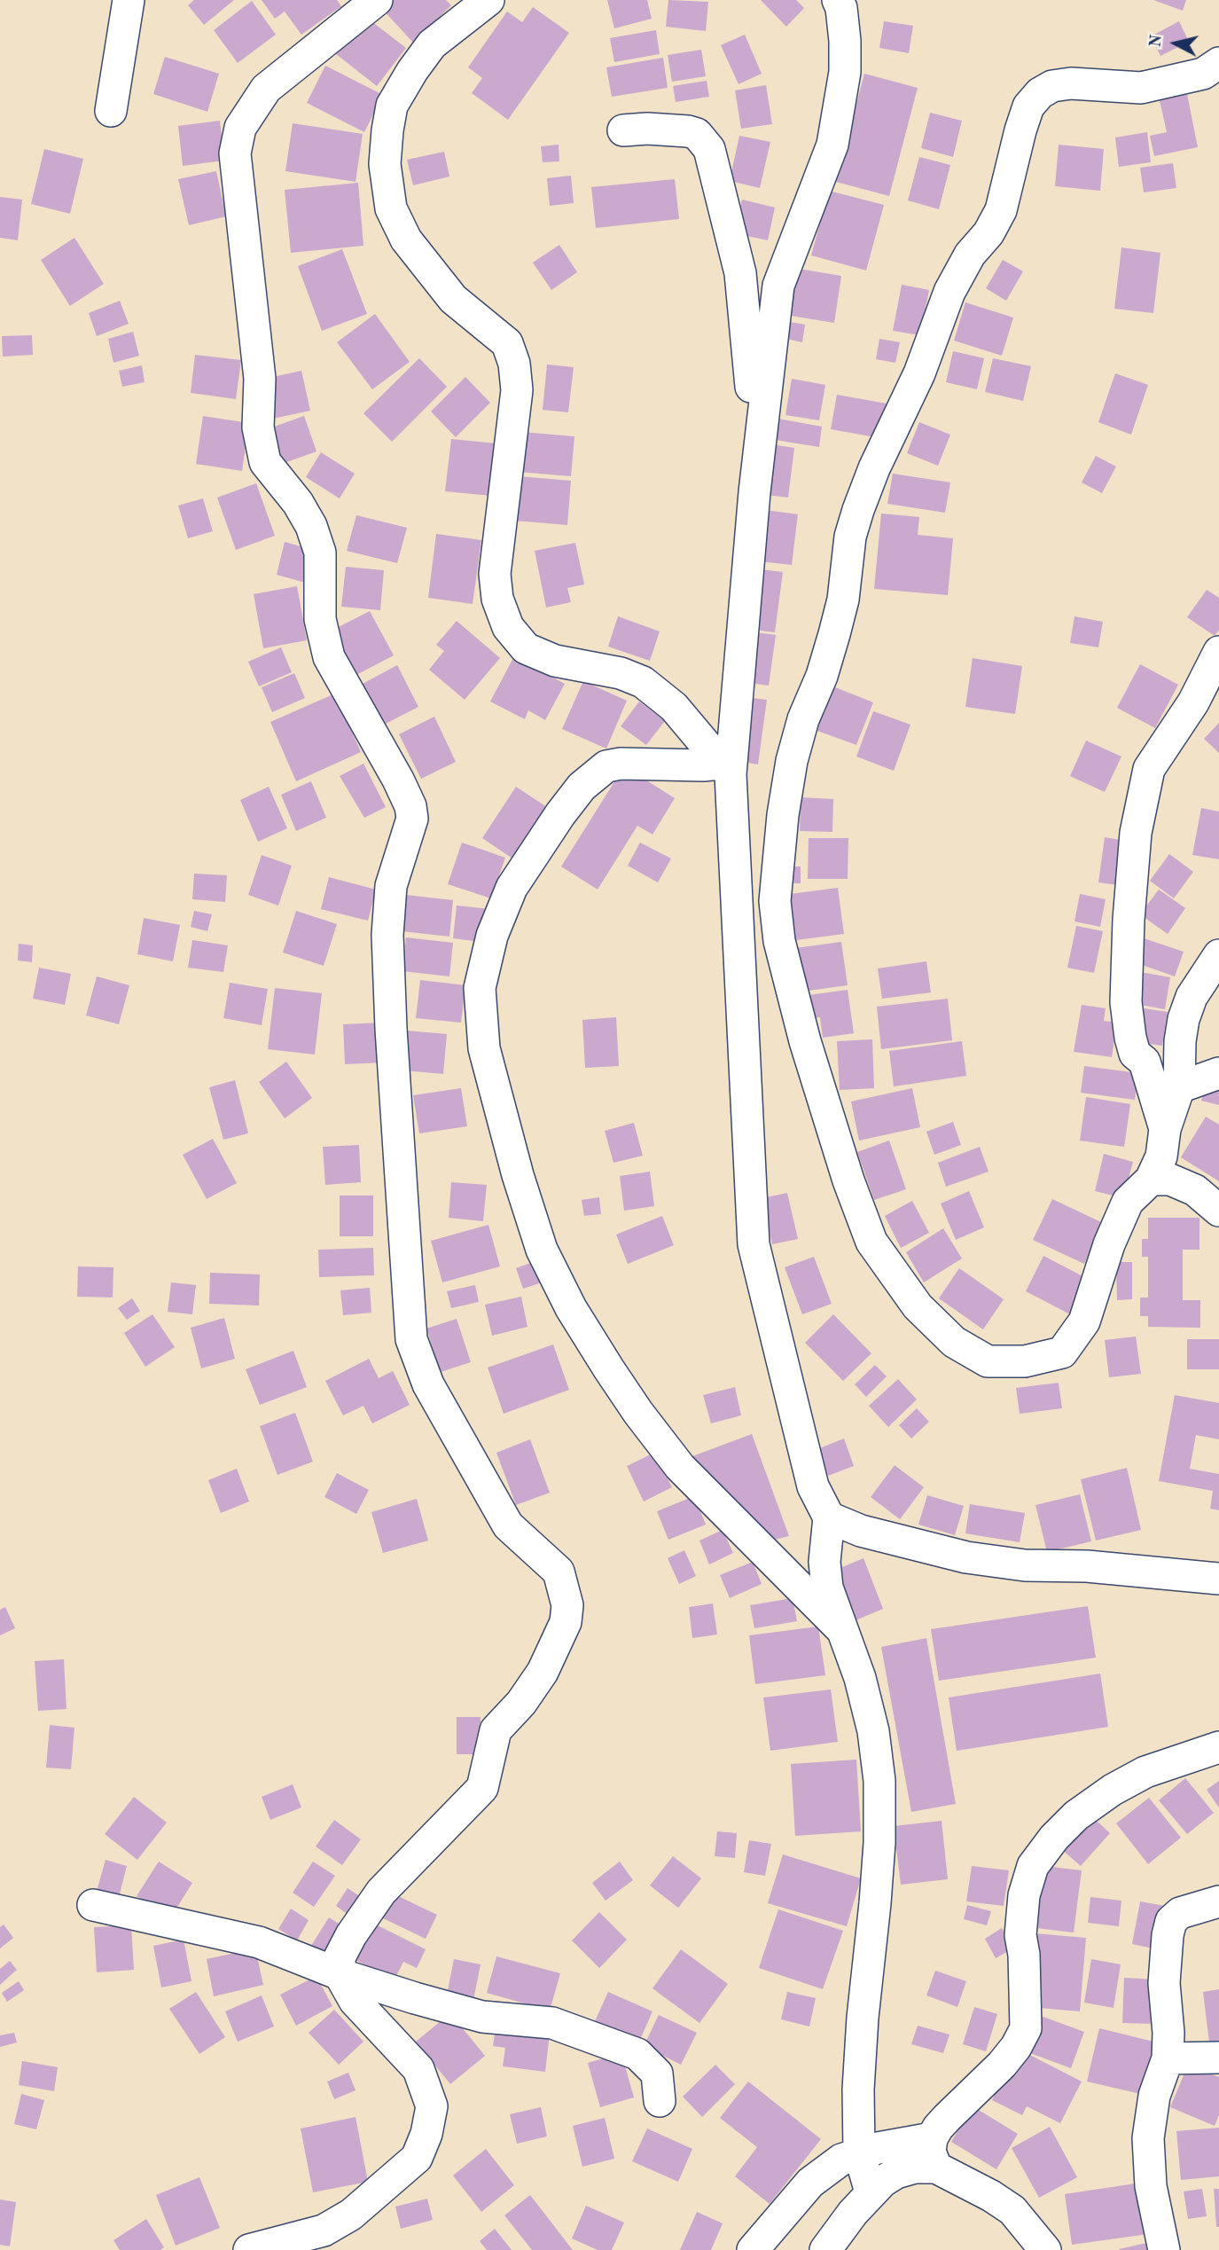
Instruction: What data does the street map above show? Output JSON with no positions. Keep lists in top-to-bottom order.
{
  "north": "left"
}
